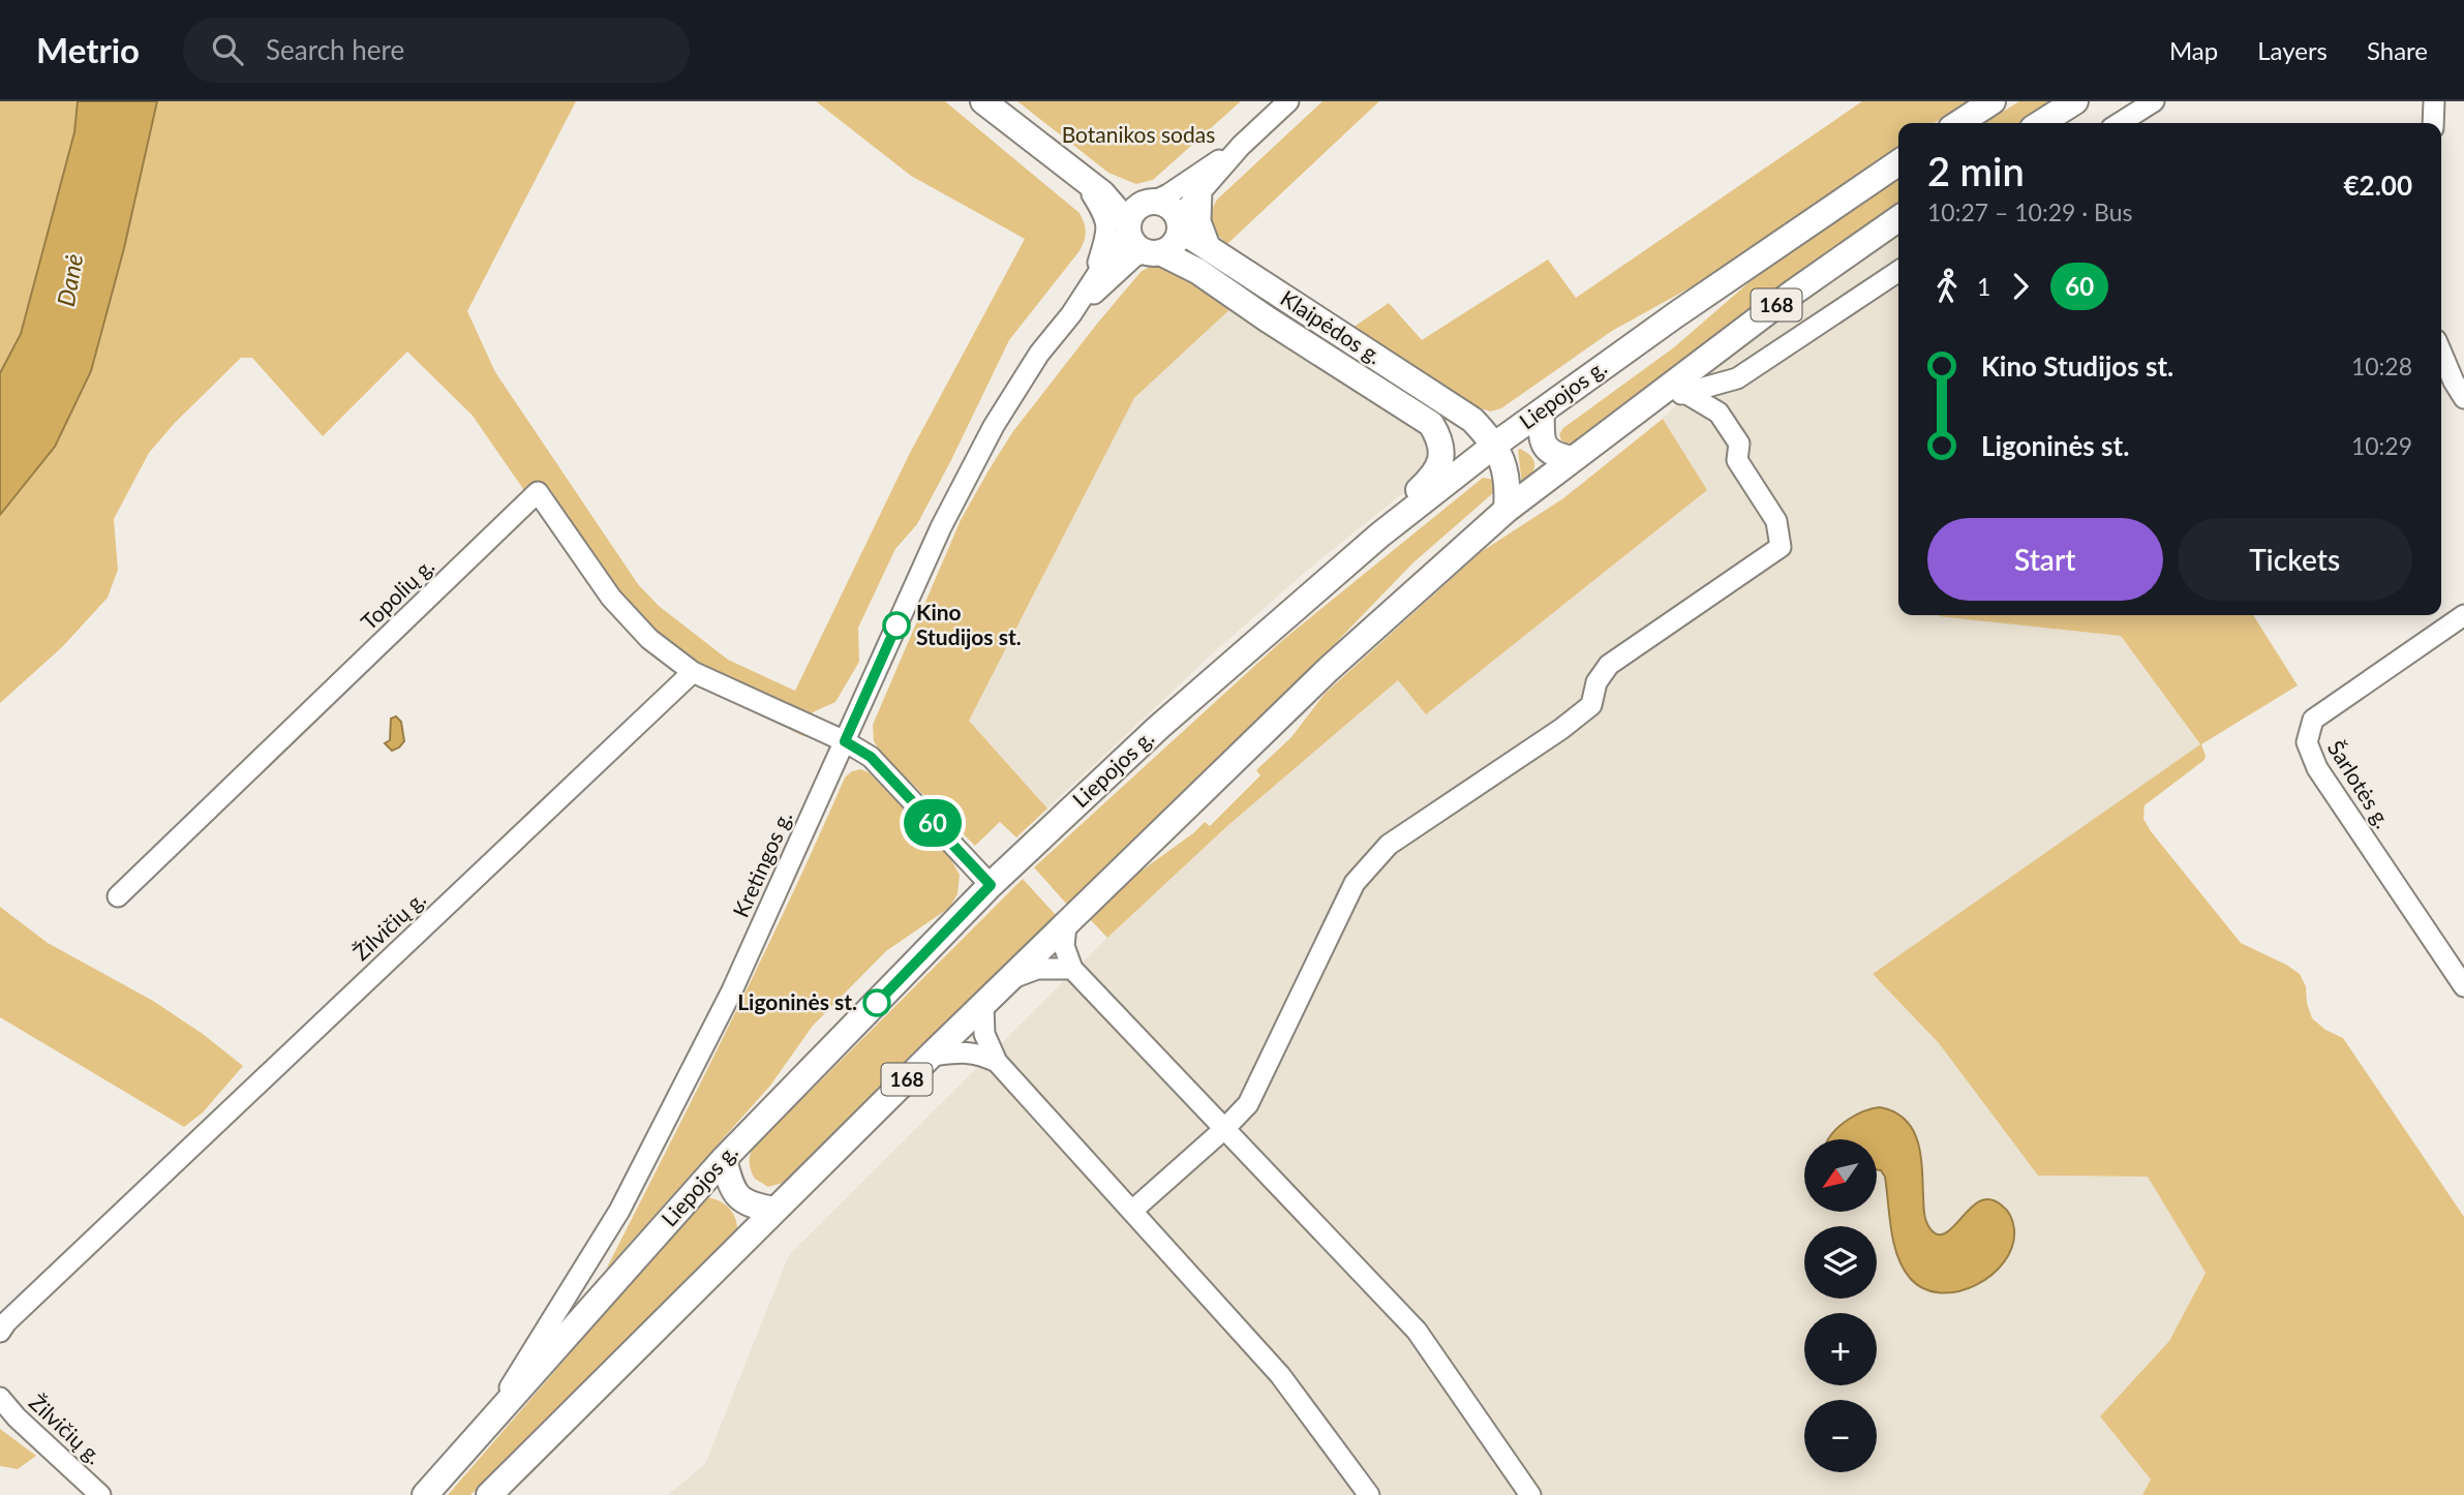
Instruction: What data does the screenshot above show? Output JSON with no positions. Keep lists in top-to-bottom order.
{
  "streets": {
    "main road": ["168", "Klaipėdos g.", "Liepojos g."],
    "street": [
      "Topolių g.",
      "Šarlotės g.",
      "Kretingos g.",
      "Žilvičių g."
    ]
  },
  "crossings": [
    ["Klaipėdos g.", "Liepojos g."],
    ["Klaipėdos g.", "Kretingos g."],
    ["Liepojos g.", "Kretingos g."],
    ["Topolių g.", "Žilvičių g."]
  ],
  "water": ["Danė"],
  "parks": ["Botanikos sodas"],
  "places": ["Kino Studijos st.", "Ligoninės st."],
  "lines": ["bus line 60"],
  "north": "bottom left",
  "page": {
    "header": "Metrio",
    "search": "Search here",
    "nav": ["Map", "Layers", "Share"],
    "on_map": "60",
    "heading": ["2 min", "10:27 – 10:29 · Bus", "€2.00"],
    "legs": ["1", "60"],
    "list": [
      {
        "name": "Kino Studijos st.",
        "value": "10:28"
      },
      {
        "name": "Ligoninės st.",
        "value": "10:29"
      }
    ],
    "buttons": ["Start", "Tickets"],
    "map_buttons": ["+", "−"]
  }
}
